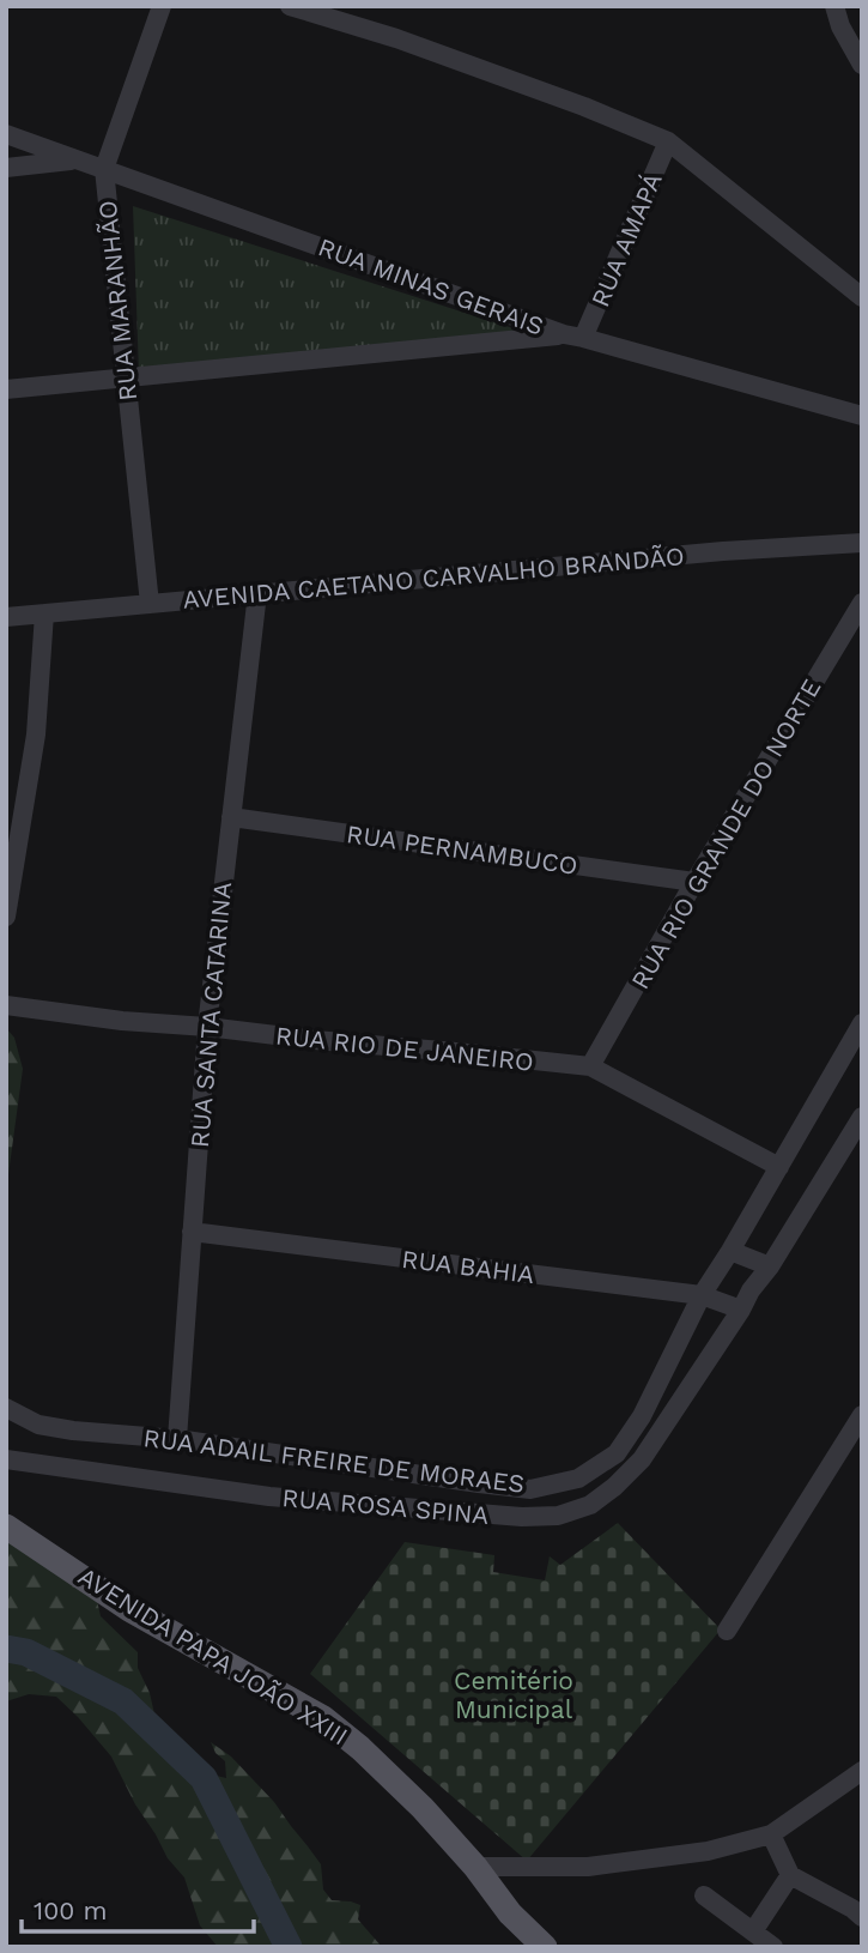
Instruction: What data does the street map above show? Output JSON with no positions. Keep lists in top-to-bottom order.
{
  "streets": {
    "main road": ["AVENIDA PAPA JOÃO XXIII"],
    "street": [
      "RUA AMAPÁ",
      "RUA MINAS GERAIS",
      "RUA MARANHÃO",
      "AVENIDA CAETANO CARVALHO BRANDÃO",
      "RUA RIO GRANDE DO NORTE",
      "RUA PERNAMBUCO",
      "RUA SANTA CATARINA",
      "RUA RIO DE JANEIRO",
      "RUA BAHIA",
      "RUA ADAIL FREIRE DE MORAES",
      "RUA ROSA SPINA"
    ]
  },
  "crossings": [
    ["RUA AMAPÁ", "RUA MINAS GERAIS"],
    ["RUA MINAS GERAIS", "RUA MARANHÃO"],
    ["RUA MARANHÃO", "AVENIDA CAETANO CARVALHO BRANDÃO"],
    ["AVENIDA CAETANO CARVALHO BRANDÃO", "RUA SANTA CATARINA"],
    ["RUA RIO GRANDE DO NORTE", "RUA PERNAMBUCO"],
    ["RUA RIO GRANDE DO NORTE", "RUA RIO DE JANEIRO"],
    ["RUA PERNAMBUCO", "RUA SANTA CATARINA"],
    ["RUA SANTA CATARINA", "RUA RIO DE JANEIRO"],
    ["RUA SANTA CATARINA", "RUA BAHIA"],
    ["RUA SANTA CATARINA", "RUA ADAIL FREIRE DE MORAES"],
    ["RUA RIO DE JANEIRO", "RUA ADAIL FREIRE DE MORAES"],
    ["RUA BAHIA", "RUA ADAIL FREIRE DE MORAES"],
    ["RUA BAHIA", "RUA ROSA SPINA"]
  ],
  "parks": ["Cemitério Municipal"],
  "scale_bar": "100 m"
}
